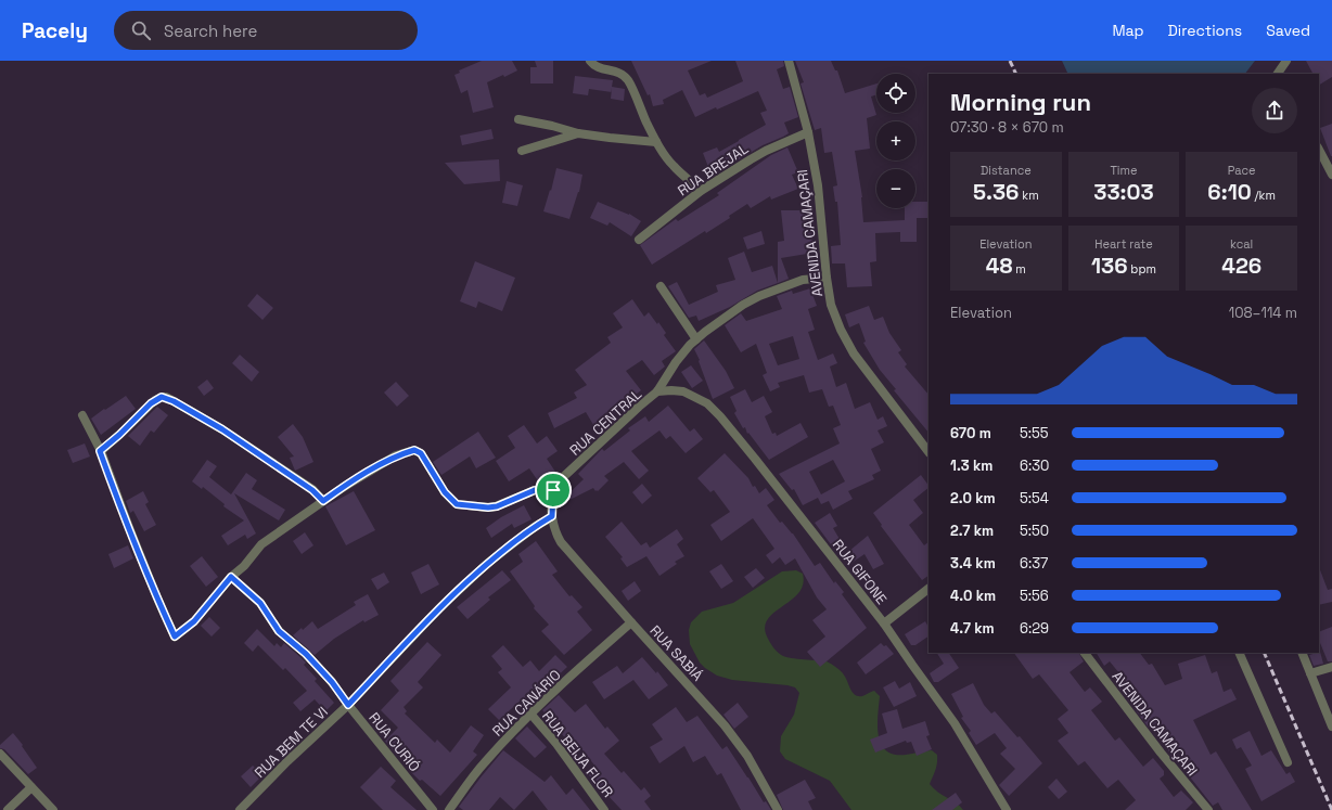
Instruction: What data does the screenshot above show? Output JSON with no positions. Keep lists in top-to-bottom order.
{
  "streets": {
    "street": [
      "RUA BREJAL",
      "AVENIDA CAMAÇARI",
      "RUA CENTRAL",
      "RUA GIFONE",
      "RUA SABIÁ",
      "RUA CANÁRIO",
      "RUA BEM TE VI",
      "RUA CURIÓ",
      "RUA BEIJA FLOR"
    ]
  },
  "crossings": [
    ["RUA BREJAL", "AVENIDA CAMAÇARI"],
    ["RUA CENTRAL", "RUA GIFONE"],
    ["RUA SABIÁ", "RUA CANÁRIO"],
    ["RUA SABIÁ", "RUA BEM TE VI"],
    ["RUA CANÁRIO", "RUA BEIJA FLOR"],
    ["RUA BEM TE VI", "RUA CURIÓ"]
  ],
  "page": {
    "header": "Pacely",
    "search": "Search here",
    "nav": ["Map", "Directions", "Saved"],
    "map_buttons": ["+", "−"],
    "heading": ["Morning run", "07:30 · 8 × 670 m"],
    "stats": [
      ["Distance", "5.36 km"],
      ["Time", "33:03"],
      ["Pace", "6:10 /km"],
      ["Elevation", "48 m"],
      ["Heart rate", "136 bpm"],
      ["kcal", "426"]
    ],
    "chart": ["Elevation", "108–114 m"],
    "list": [
      {
        "name": "670 m",
        "note": "5:55"
      },
      {
        "name": "1.3 km",
        "note": "6:30"
      },
      {
        "name": "2.0 km",
        "note": "5:54"
      },
      {
        "name": "2.7 km",
        "note": "5:50"
      },
      {
        "name": "3.4 km",
        "note": "6:37"
      },
      {
        "name": "4.0 km",
        "note": "5:56"
      },
      {
        "name": "4.7 km",
        "note": "6:29"
      }
    ]
  }
}
